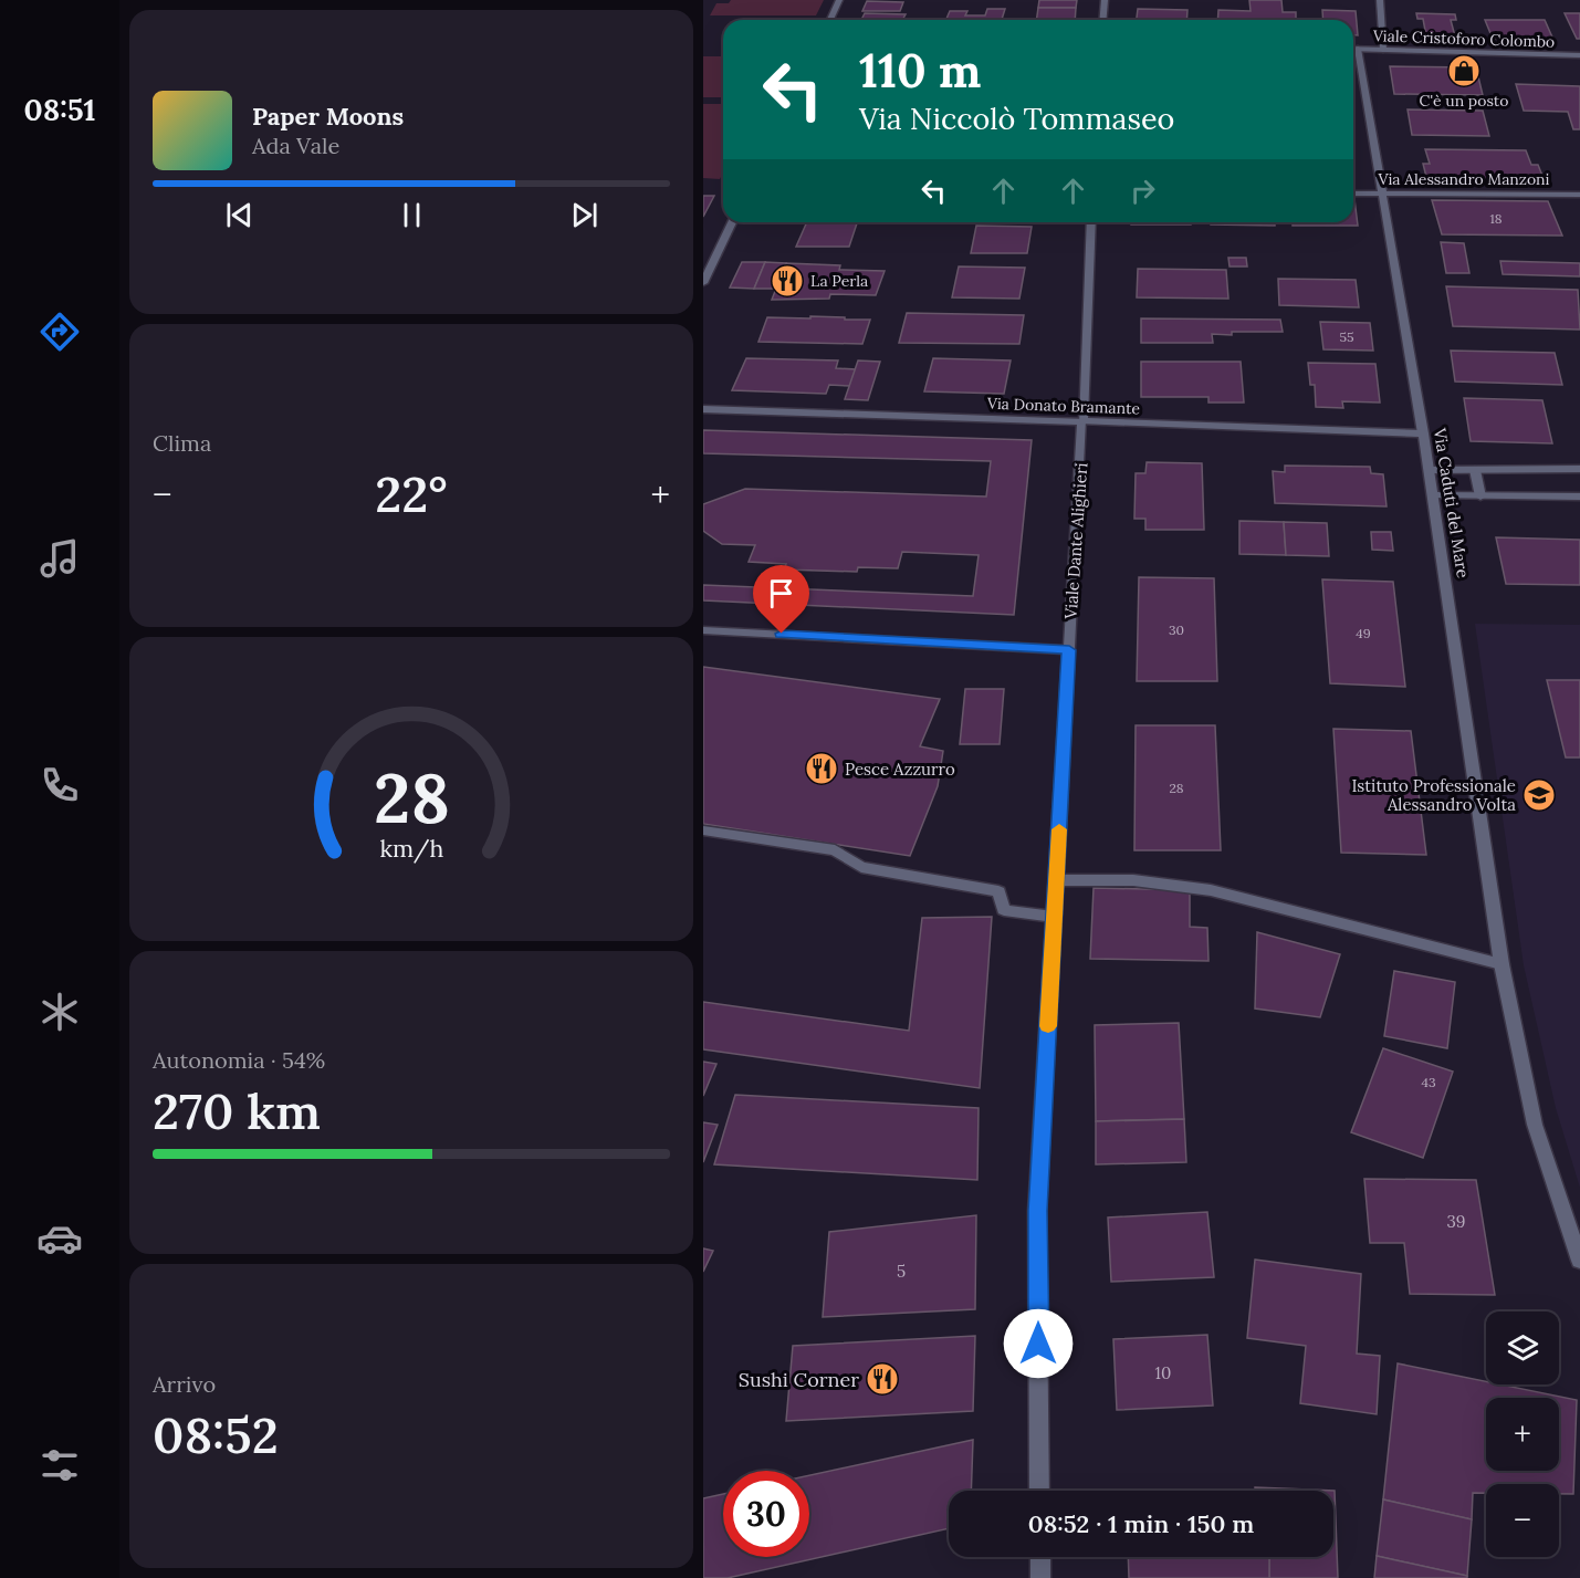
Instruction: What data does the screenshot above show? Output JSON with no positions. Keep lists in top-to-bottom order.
{
  "streets": {
    "street": [
      "Viale Cristoforo Colombo",
      "Via Alessandro Manzoni",
      "Via Donato Bramante",
      "Via Caduti del Mare",
      "Viale Dante Alighieri"
    ]
  },
  "crossings": [
    ["Viale Cristoforo Colombo", "Via Caduti del Mare"],
    ["Via Alessandro Manzoni", "Via Caduti del Mare"],
    ["Via Donato Bramante", "Via Caduti del Mare"],
    ["Via Donato Bramante", "Viale Dante Alighieri"]
  ],
  "places": {
    "shop": ["C'è un posto"],
    "restaurant": ["La Perla", "Pesce Azzurro", "Sushi Corner"],
    "school or university": ["Istituto Professionale Alessandro Volta"]
  },
  "house_numbers": [
    "18",
    "55",
    "30",
    "49",
    "28",
    "43",
    "39",
    "5",
    "10"
  ],
  "page": {
    "tabs": "08:51",
    "turn": ["110 m", "Via Niccolò Tommaseo"],
    "song": ["Paper Moons", "Ada Vale"],
    "tile": [
      "Clima",
      ["Autonomia · 54%", "270 km"],
      ["Arrivo", "08:52"]
    ],
    "heat": ["−", "22°", "+"],
    "map_buttons": ["+", "−"],
    "limit": "30",
    "trip": "08:52 · 1 min · 150 m",
    "gauge": ["28", "km/h"]
  }
}
